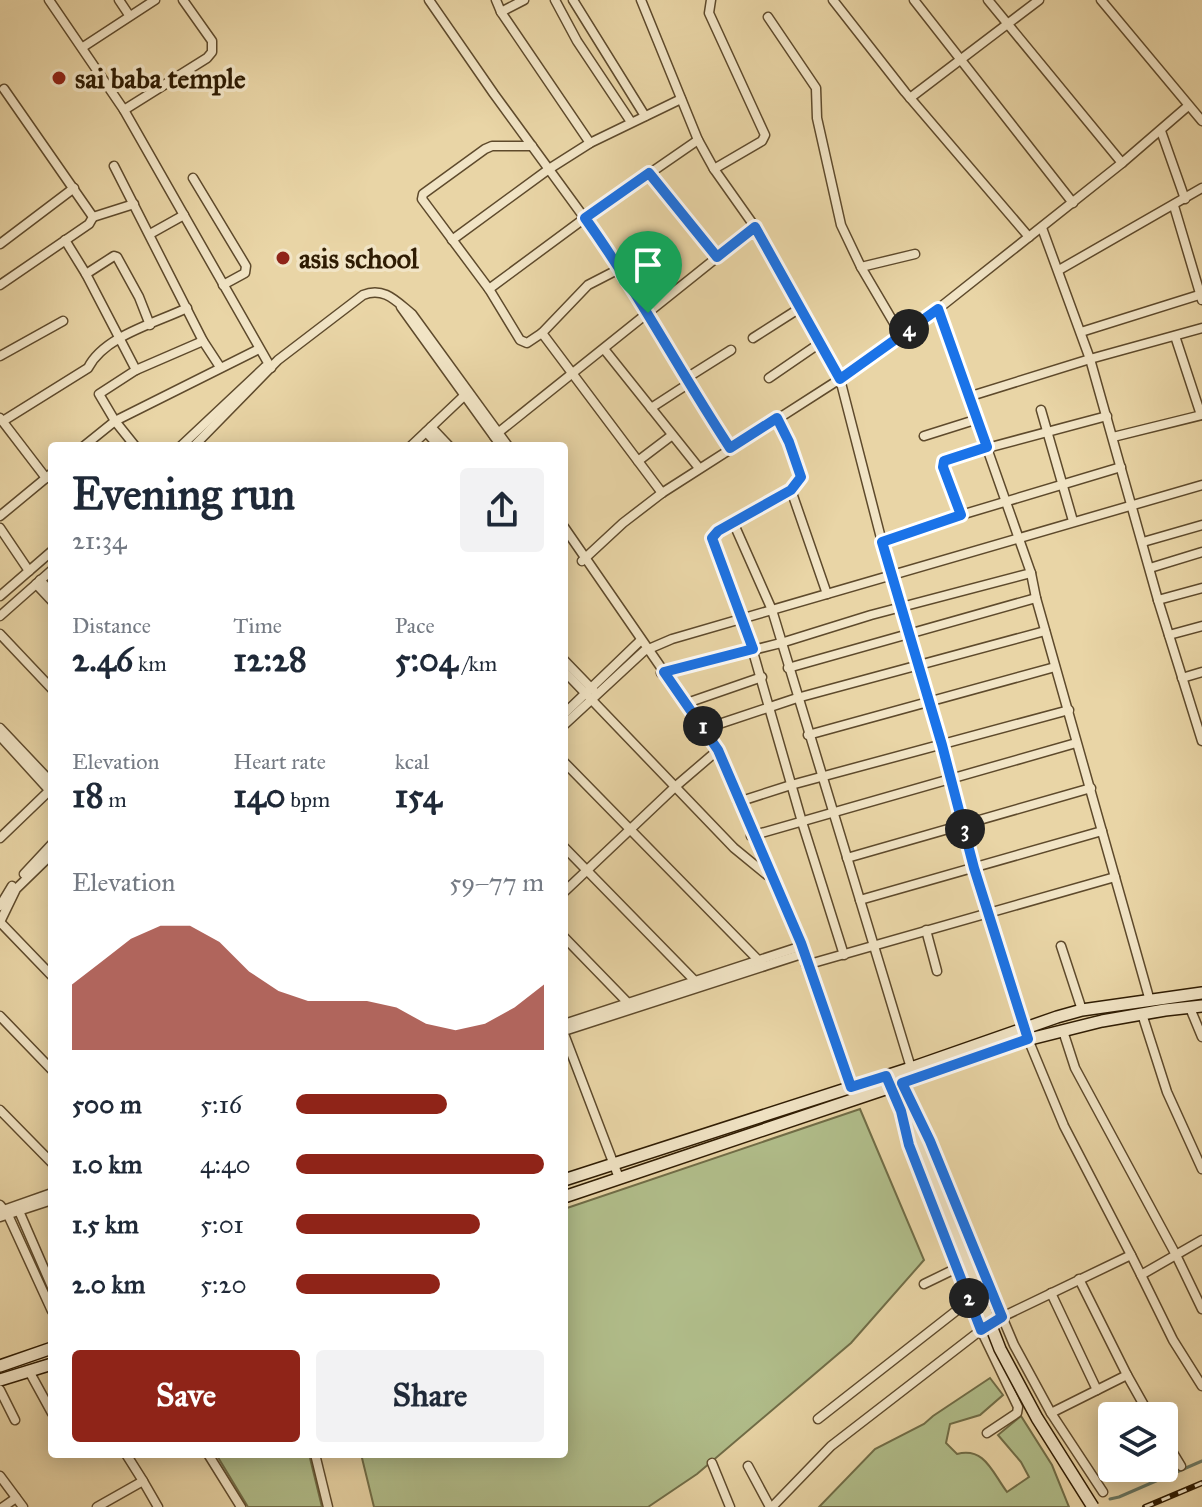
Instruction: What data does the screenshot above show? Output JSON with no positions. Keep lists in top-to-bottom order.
{
  "places": ["sai baba temple", "asis school"],
  "page": {
    "pins": [
      "4",
      "1",
      "3",
      "2"
    ],
    "heading": ["Evening run", "21:34"],
    "stats": [
      ["Distance", "2.46 km"],
      ["Time", "12:28"],
      ["Pace", "5:04 /km"],
      ["Elevation", "18 m"],
      ["Heart rate", "140 bpm"],
      ["kcal", "154"]
    ],
    "chart": ["Elevation", "59–77 m"],
    "list": [
      {
        "name": "500 m",
        "note": "5:16"
      },
      {
        "name": "1.0 km",
        "note": "4:40"
      },
      {
        "name": "1.5 km",
        "note": "5:01"
      },
      {
        "name": "2.0 km",
        "note": "5:20"
      }
    ],
    "buttons": ["Save", "Share"]
  }
}
